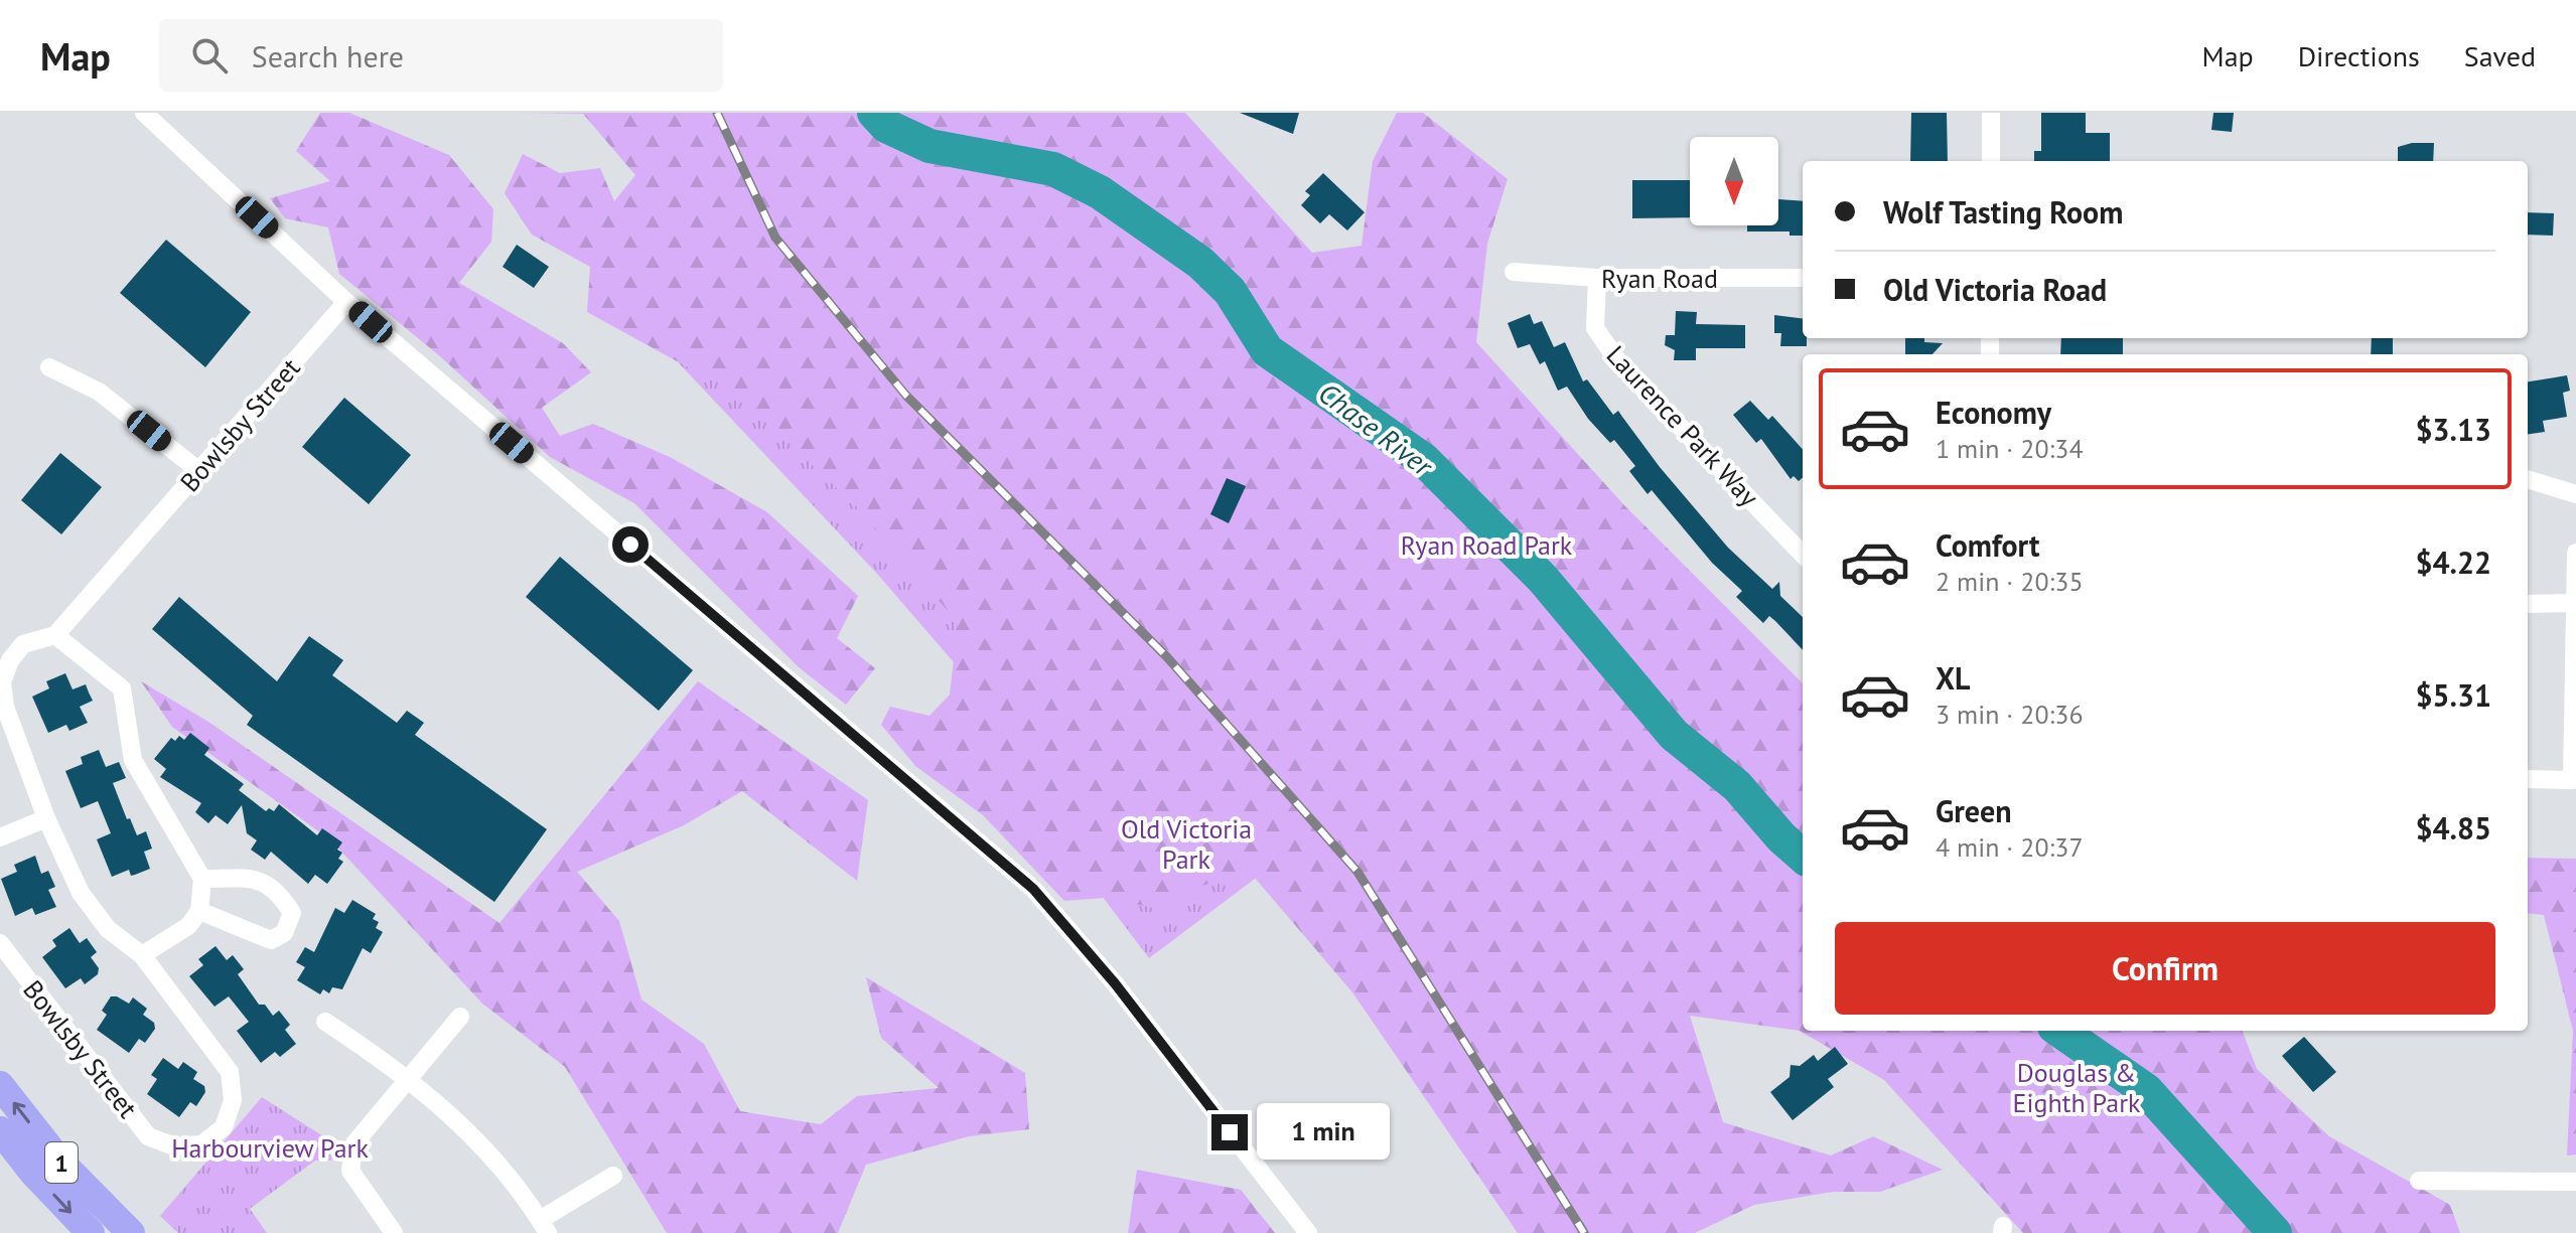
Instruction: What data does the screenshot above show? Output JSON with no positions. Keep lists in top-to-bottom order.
{
  "streets": {
    "highway": ["1"],
    "street": ["Ryan Road", "Bowlsby Street", "Laurence Park Way"]
  },
  "crossings": [
    ["Ryan Road", "Laurence Park Way"]
  ],
  "water": ["Chase River"],
  "parks": [
    "Ryan Road Park",
    "Old Victoria Park",
    "Douglas & Eighth Park",
    "Harbourview Park"
  ],
  "north": "bottom",
  "page": {
    "header": "Map",
    "search": "Search here",
    "nav": ["Map", "Directions", "Saved"],
    "banner": ["Wolf Tasting Room", "Old Victoria Road"],
    "list": [
      {
        "name": "Economy",
        "note": "1 min · 20:34",
        "value": "$3.13"
      },
      {
        "name": "Comfort",
        "note": "2 min · 20:35",
        "value": "$4.22"
      },
      {
        "name": "XL",
        "note": "3 min · 20:36",
        "value": "$5.31"
      },
      {
        "name": "Green",
        "note": "4 min · 20:37",
        "value": "$4.85"
      }
    ],
    "buttons": "Confirm",
    "bubble": "1 min"
  }
}
